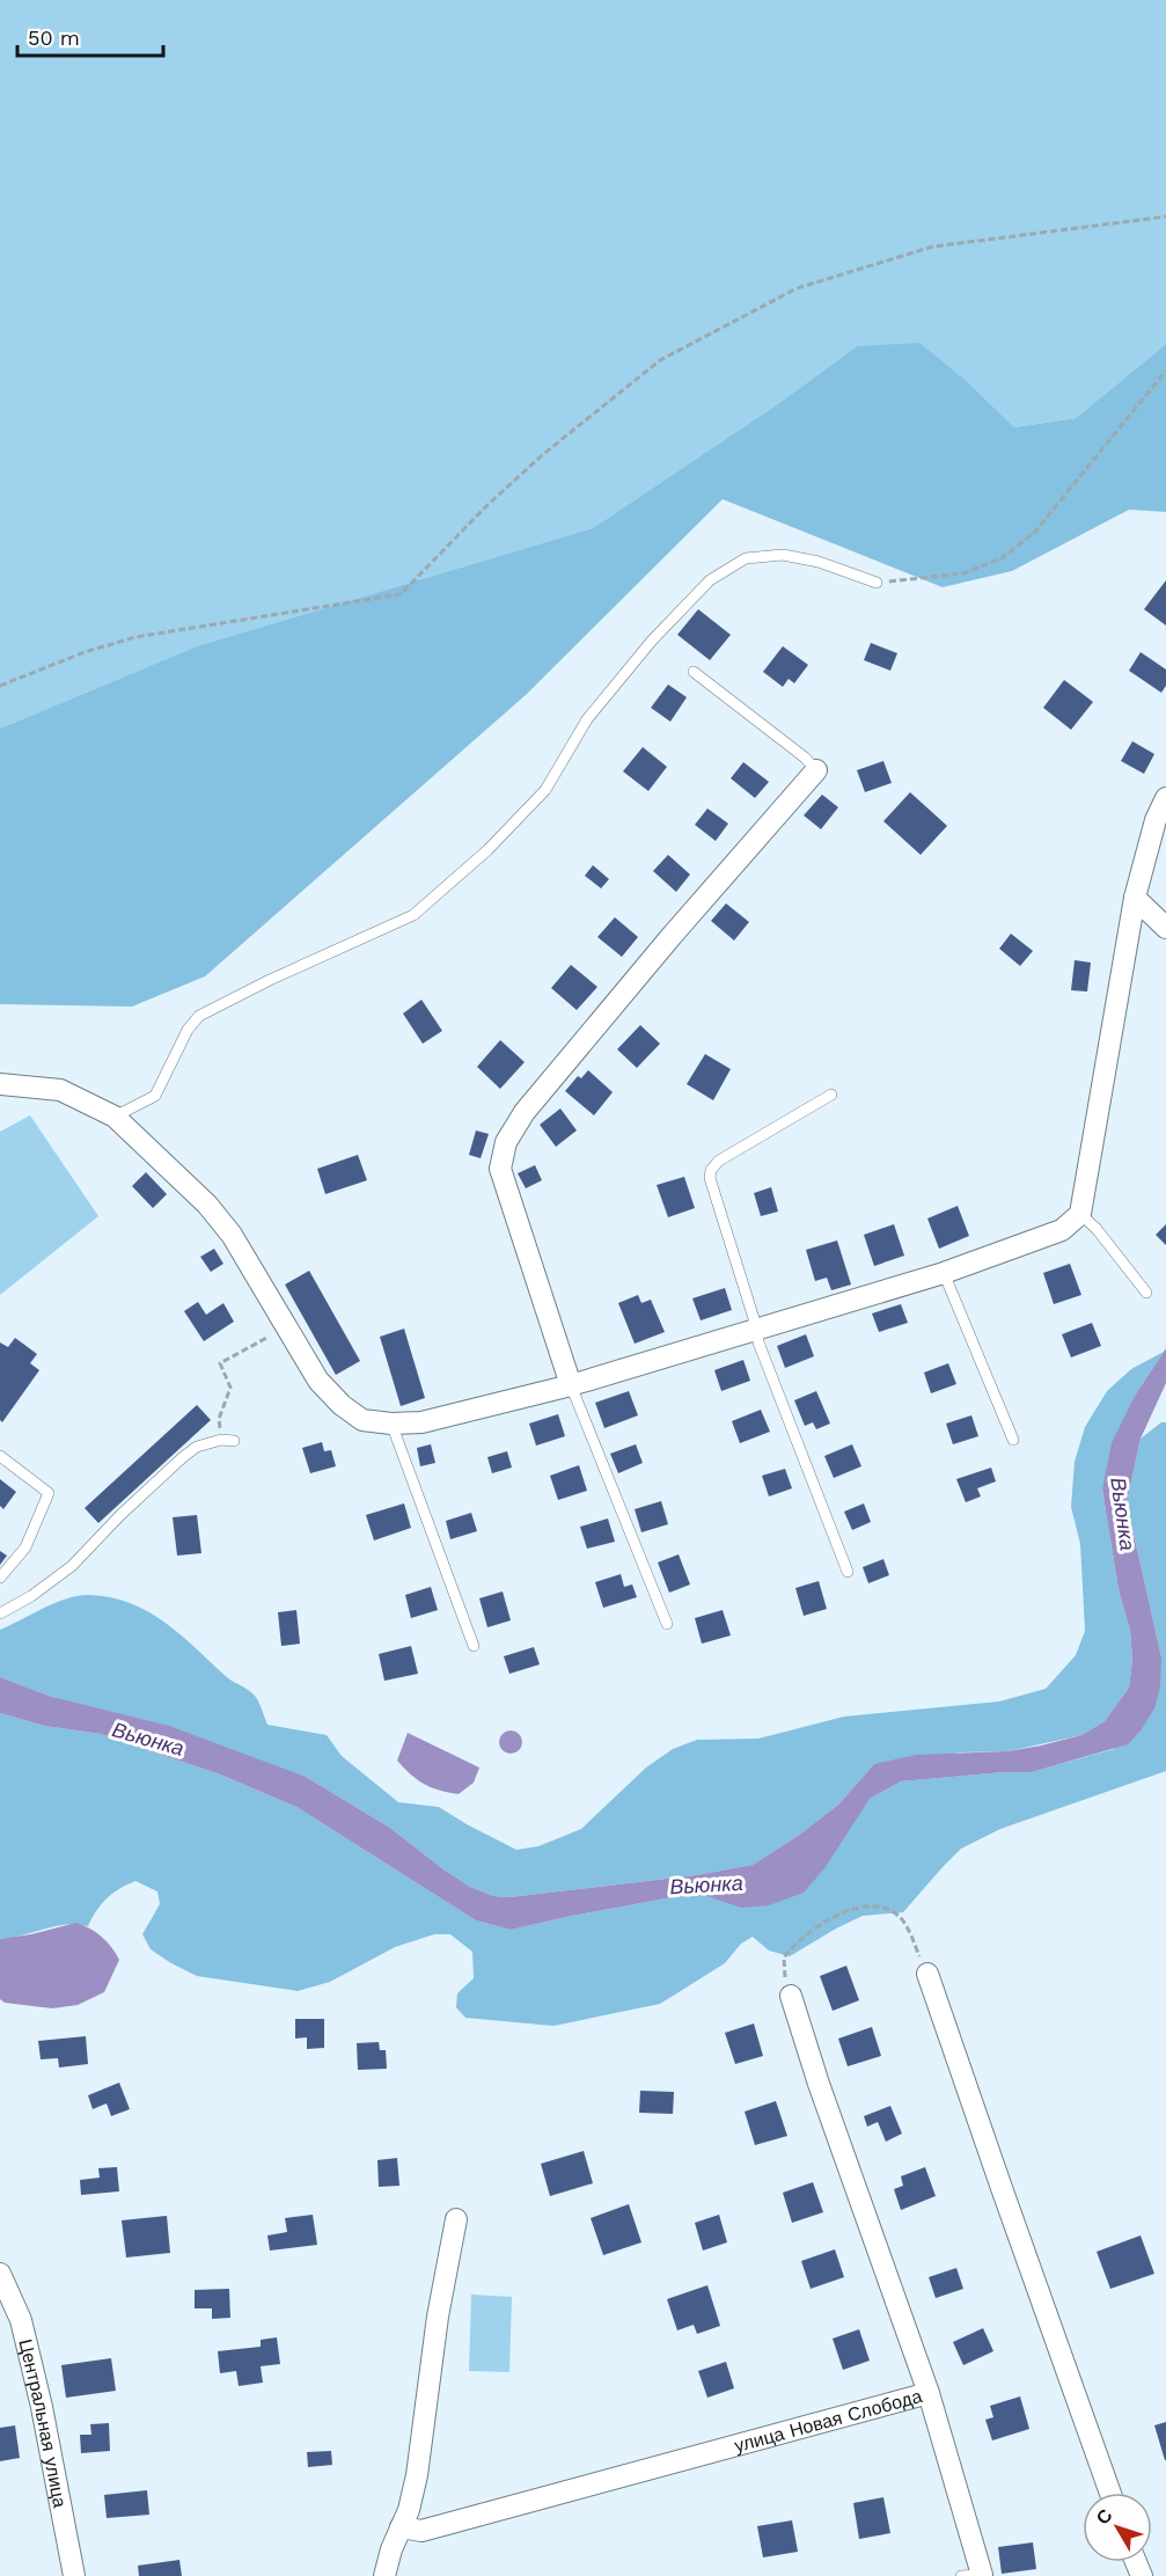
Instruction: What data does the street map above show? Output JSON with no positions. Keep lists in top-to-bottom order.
{
  "streets": {
    "street": ["улица Новая Слобода", "Центральная улица"]
  },
  "water": ["Вьюнка"],
  "scale_bar": "50 m",
  "north": "top left"
}
